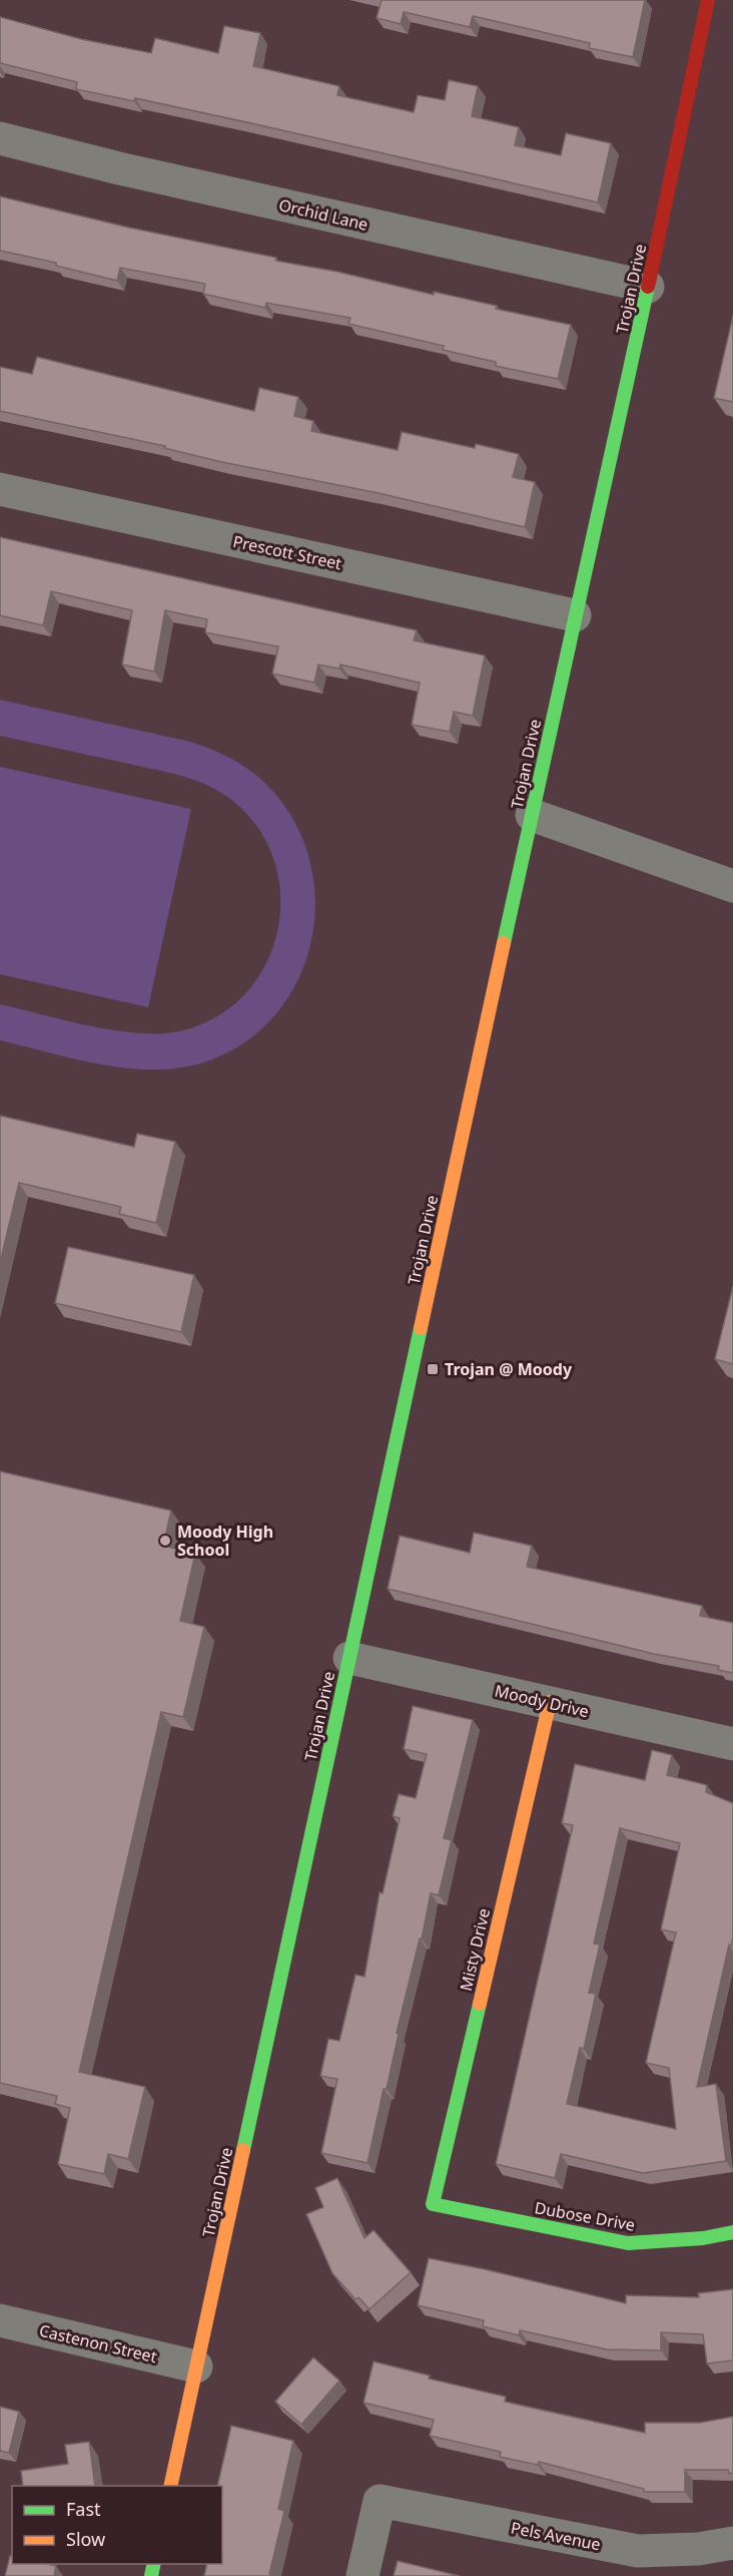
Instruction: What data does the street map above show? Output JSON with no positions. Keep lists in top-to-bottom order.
{
  "streets": {
    "street": [
      "Orchid Lane",
      "Trojan Drive",
      "Prescott Street",
      "Moody Drive",
      "Misty Drive",
      "Dubose Drive",
      "Castenon Street",
      "Pels Avenue"
    ]
  },
  "crossings": [
    ["Orchid Lane", "Trojan Drive"],
    ["Trojan Drive", "Prescott Street"],
    ["Trojan Drive", "Moody Drive"],
    ["Trojan Drive", "Castenon Street"],
    ["Moody Drive", "Misty Drive"],
    ["Misty Drive", "Dubose Drive"]
  ],
  "places": {
    "transit": ["Trojan @ Moody"],
    "other": ["Moody High School"]
  },
  "legend": ["Fast", "Slow"]
}
